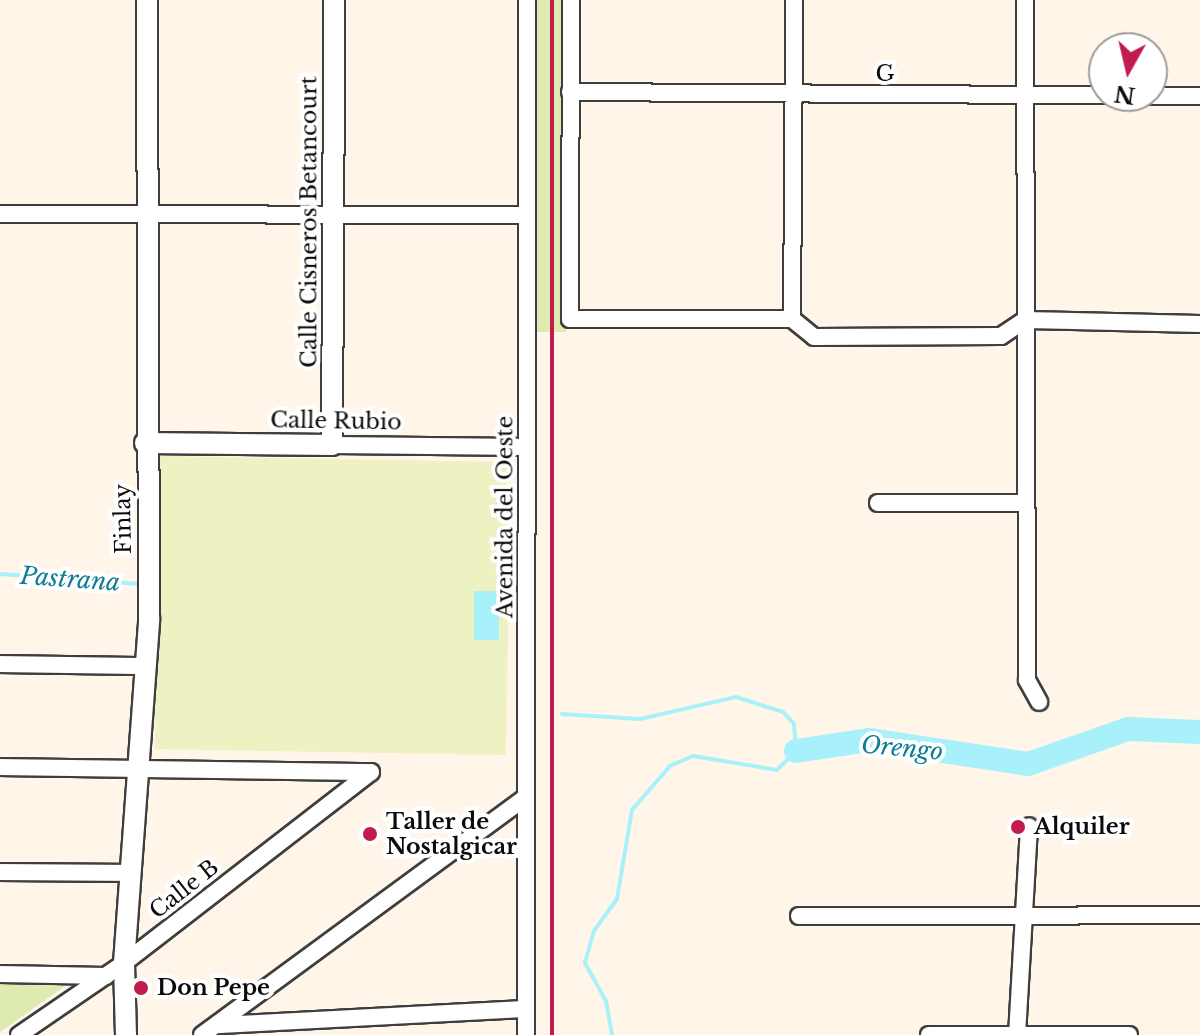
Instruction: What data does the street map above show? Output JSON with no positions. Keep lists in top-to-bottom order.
{
  "streets": {
    "street": [
      "G",
      "Calle Cisneros Betancourt",
      "Calle Rubio",
      "Avenida del Oeste",
      "Finlay",
      "Calle B"
    ]
  },
  "crossings": [
    ["Calle Cisneros Betancourt", "Calle Rubio"],
    ["Calle Rubio", "Avenida del Oeste"],
    ["Calle Rubio", "Finlay"],
    ["Finlay", "Calle B"]
  ],
  "water": ["Pastrana", "Orengo"],
  "places": ["Alquiler", "Taller de Nostalgicar", "Don Pepe"],
  "north": "bottom"
}
